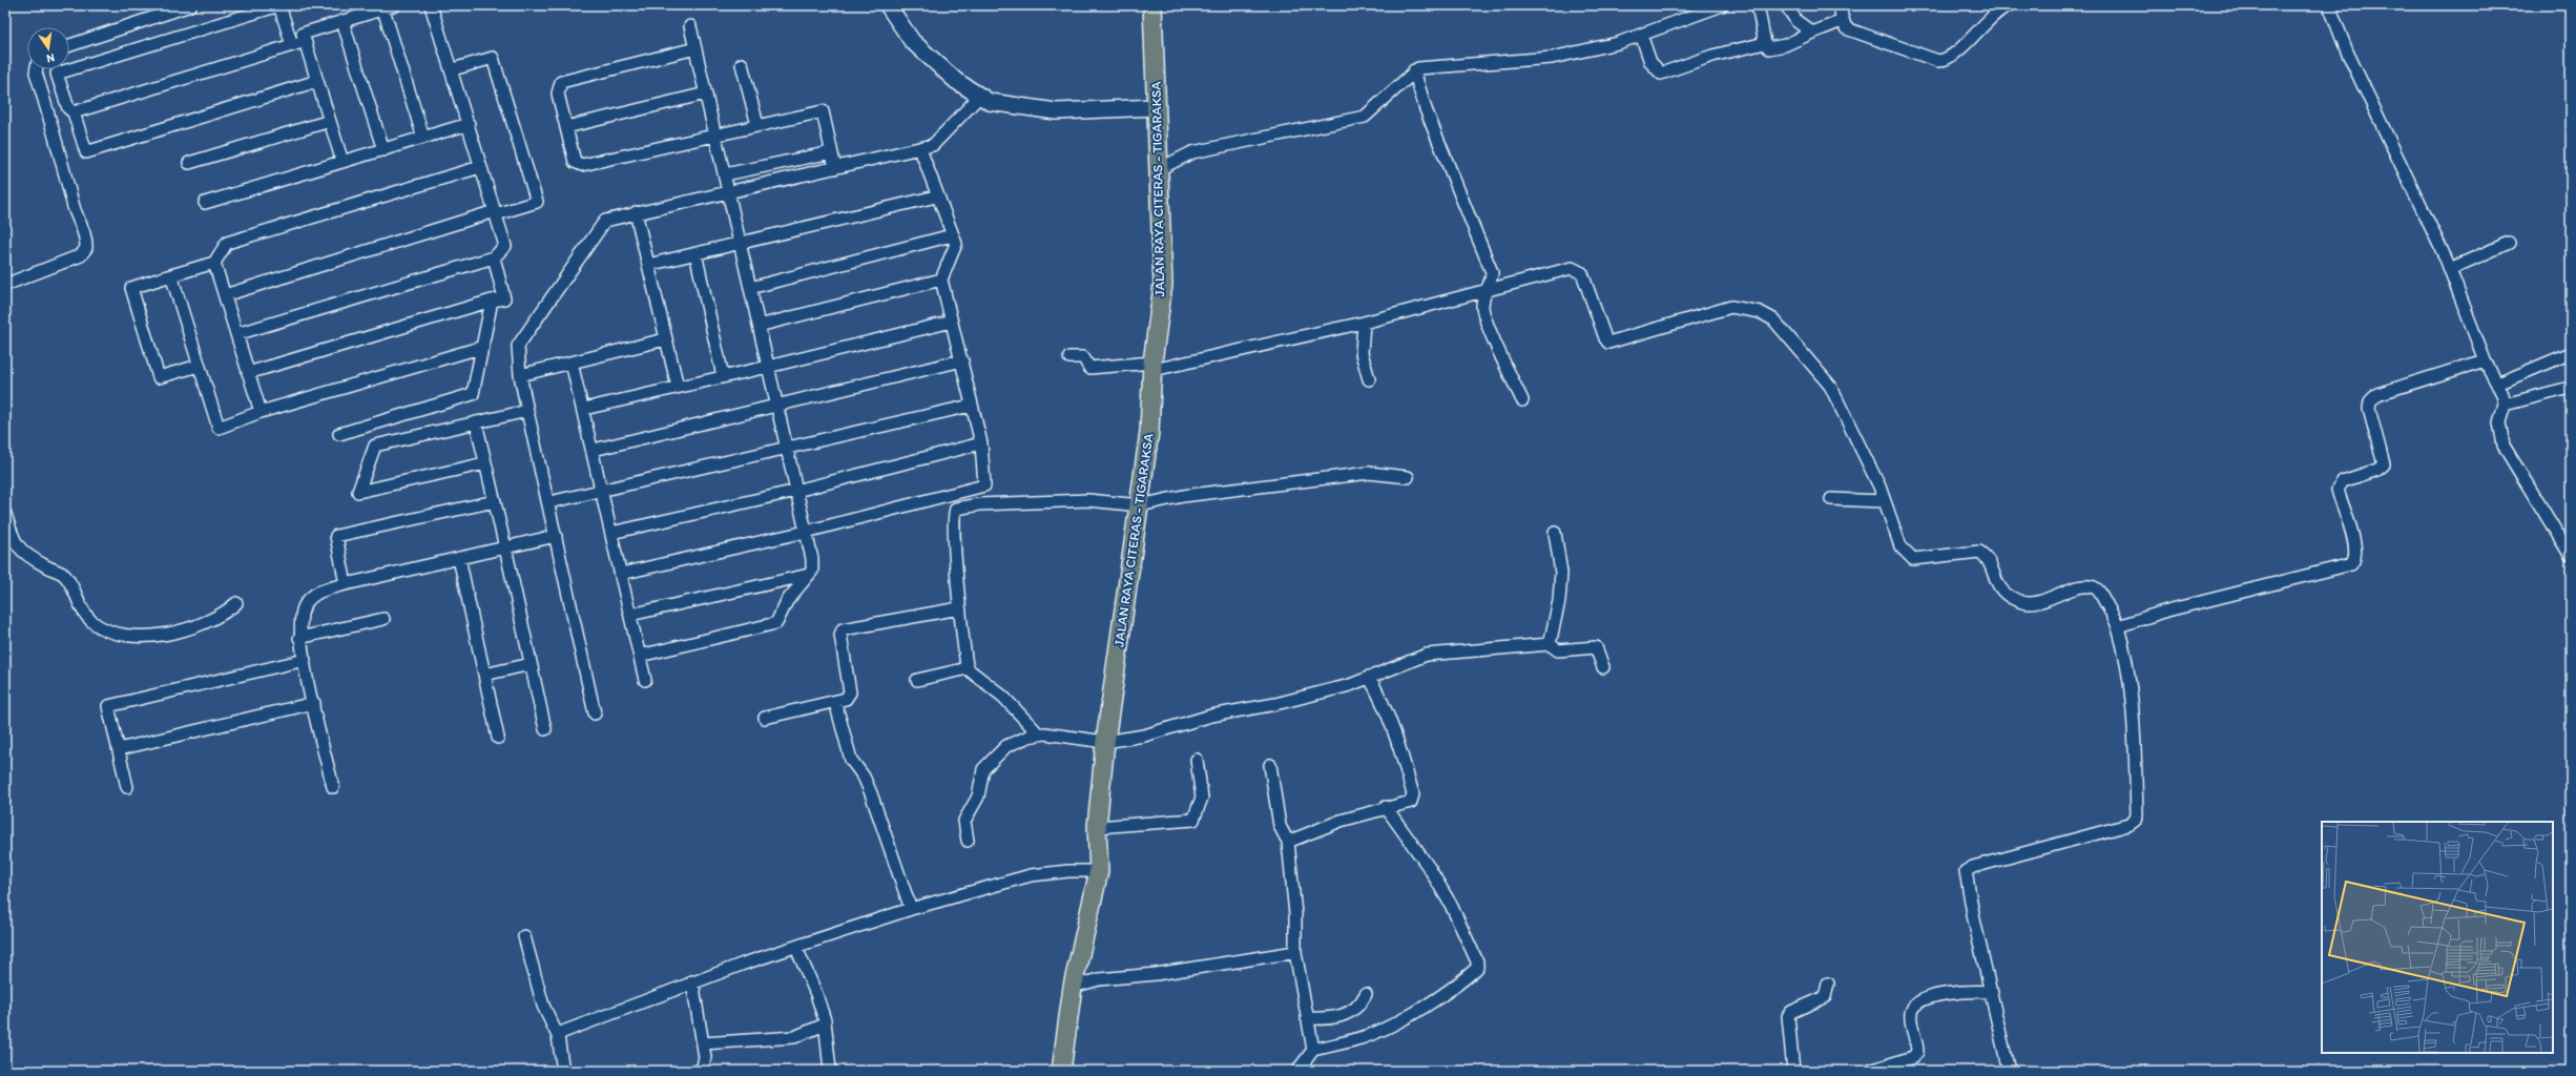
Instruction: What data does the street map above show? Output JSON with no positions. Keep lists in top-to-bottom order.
{
  "streets": {
    "main road": ["JALAN RAYA CITERAS - TIGARAKSA"]
  },
  "north": "bottom"
}
